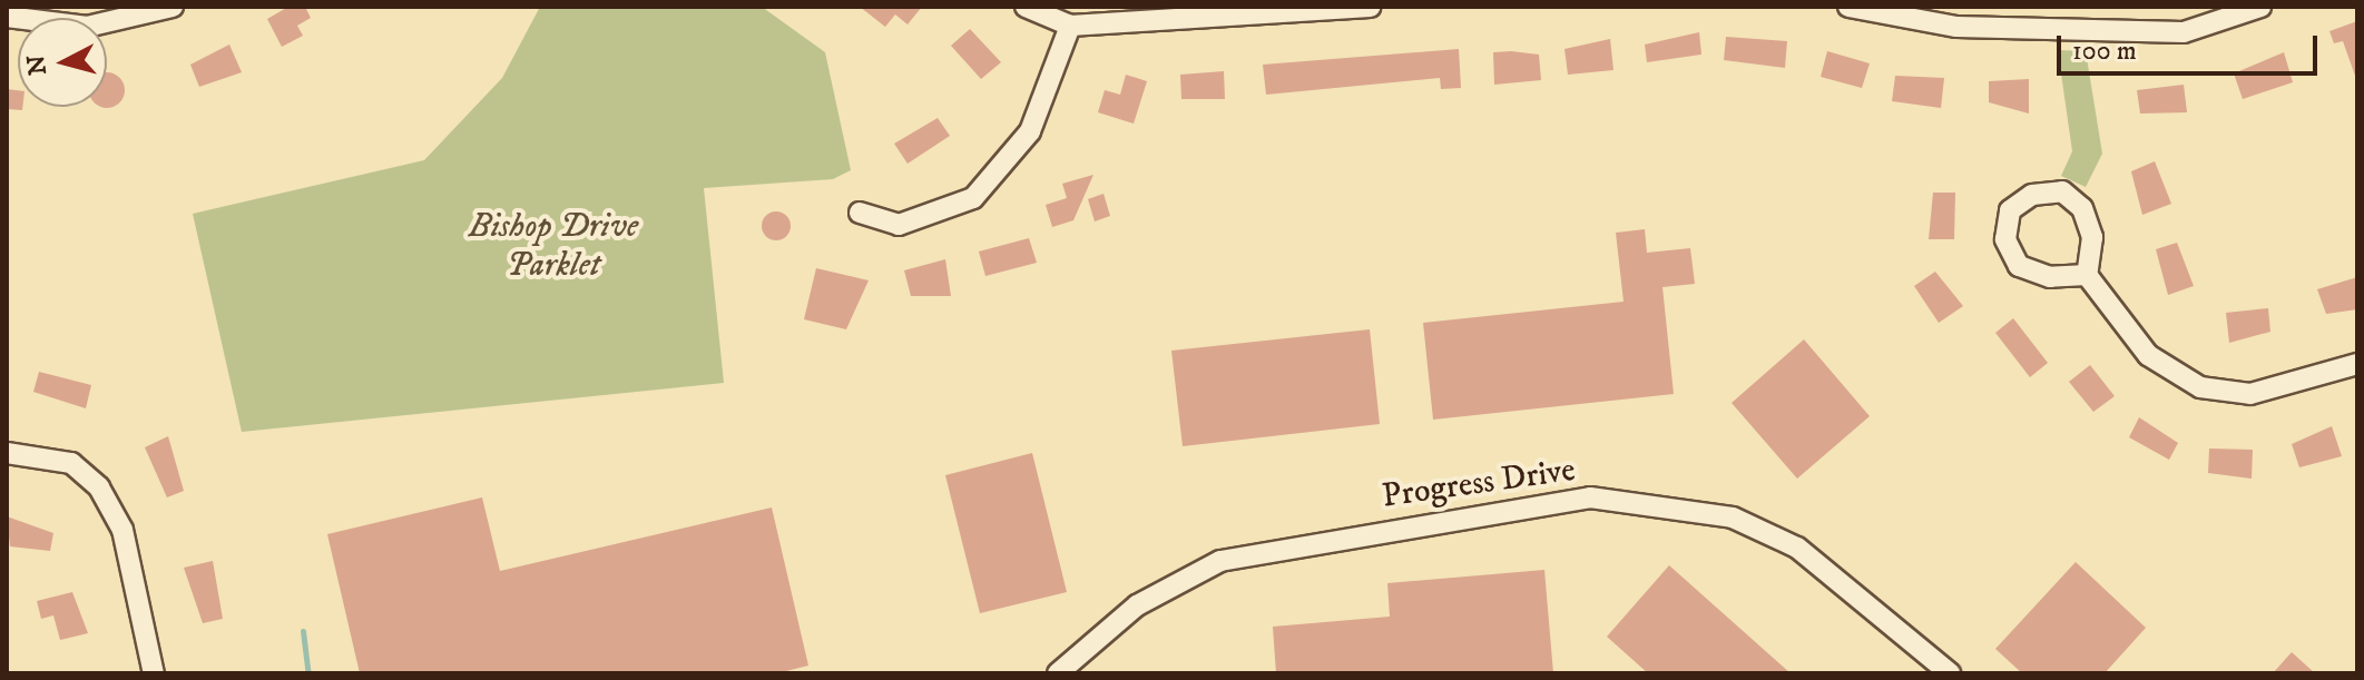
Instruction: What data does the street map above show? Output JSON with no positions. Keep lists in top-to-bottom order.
{
  "streets": {
    "street": ["Progress Drive"]
  },
  "parks": ["Bishop Drive Parklet"],
  "scale_bar": "100 m",
  "north": "left"
}
